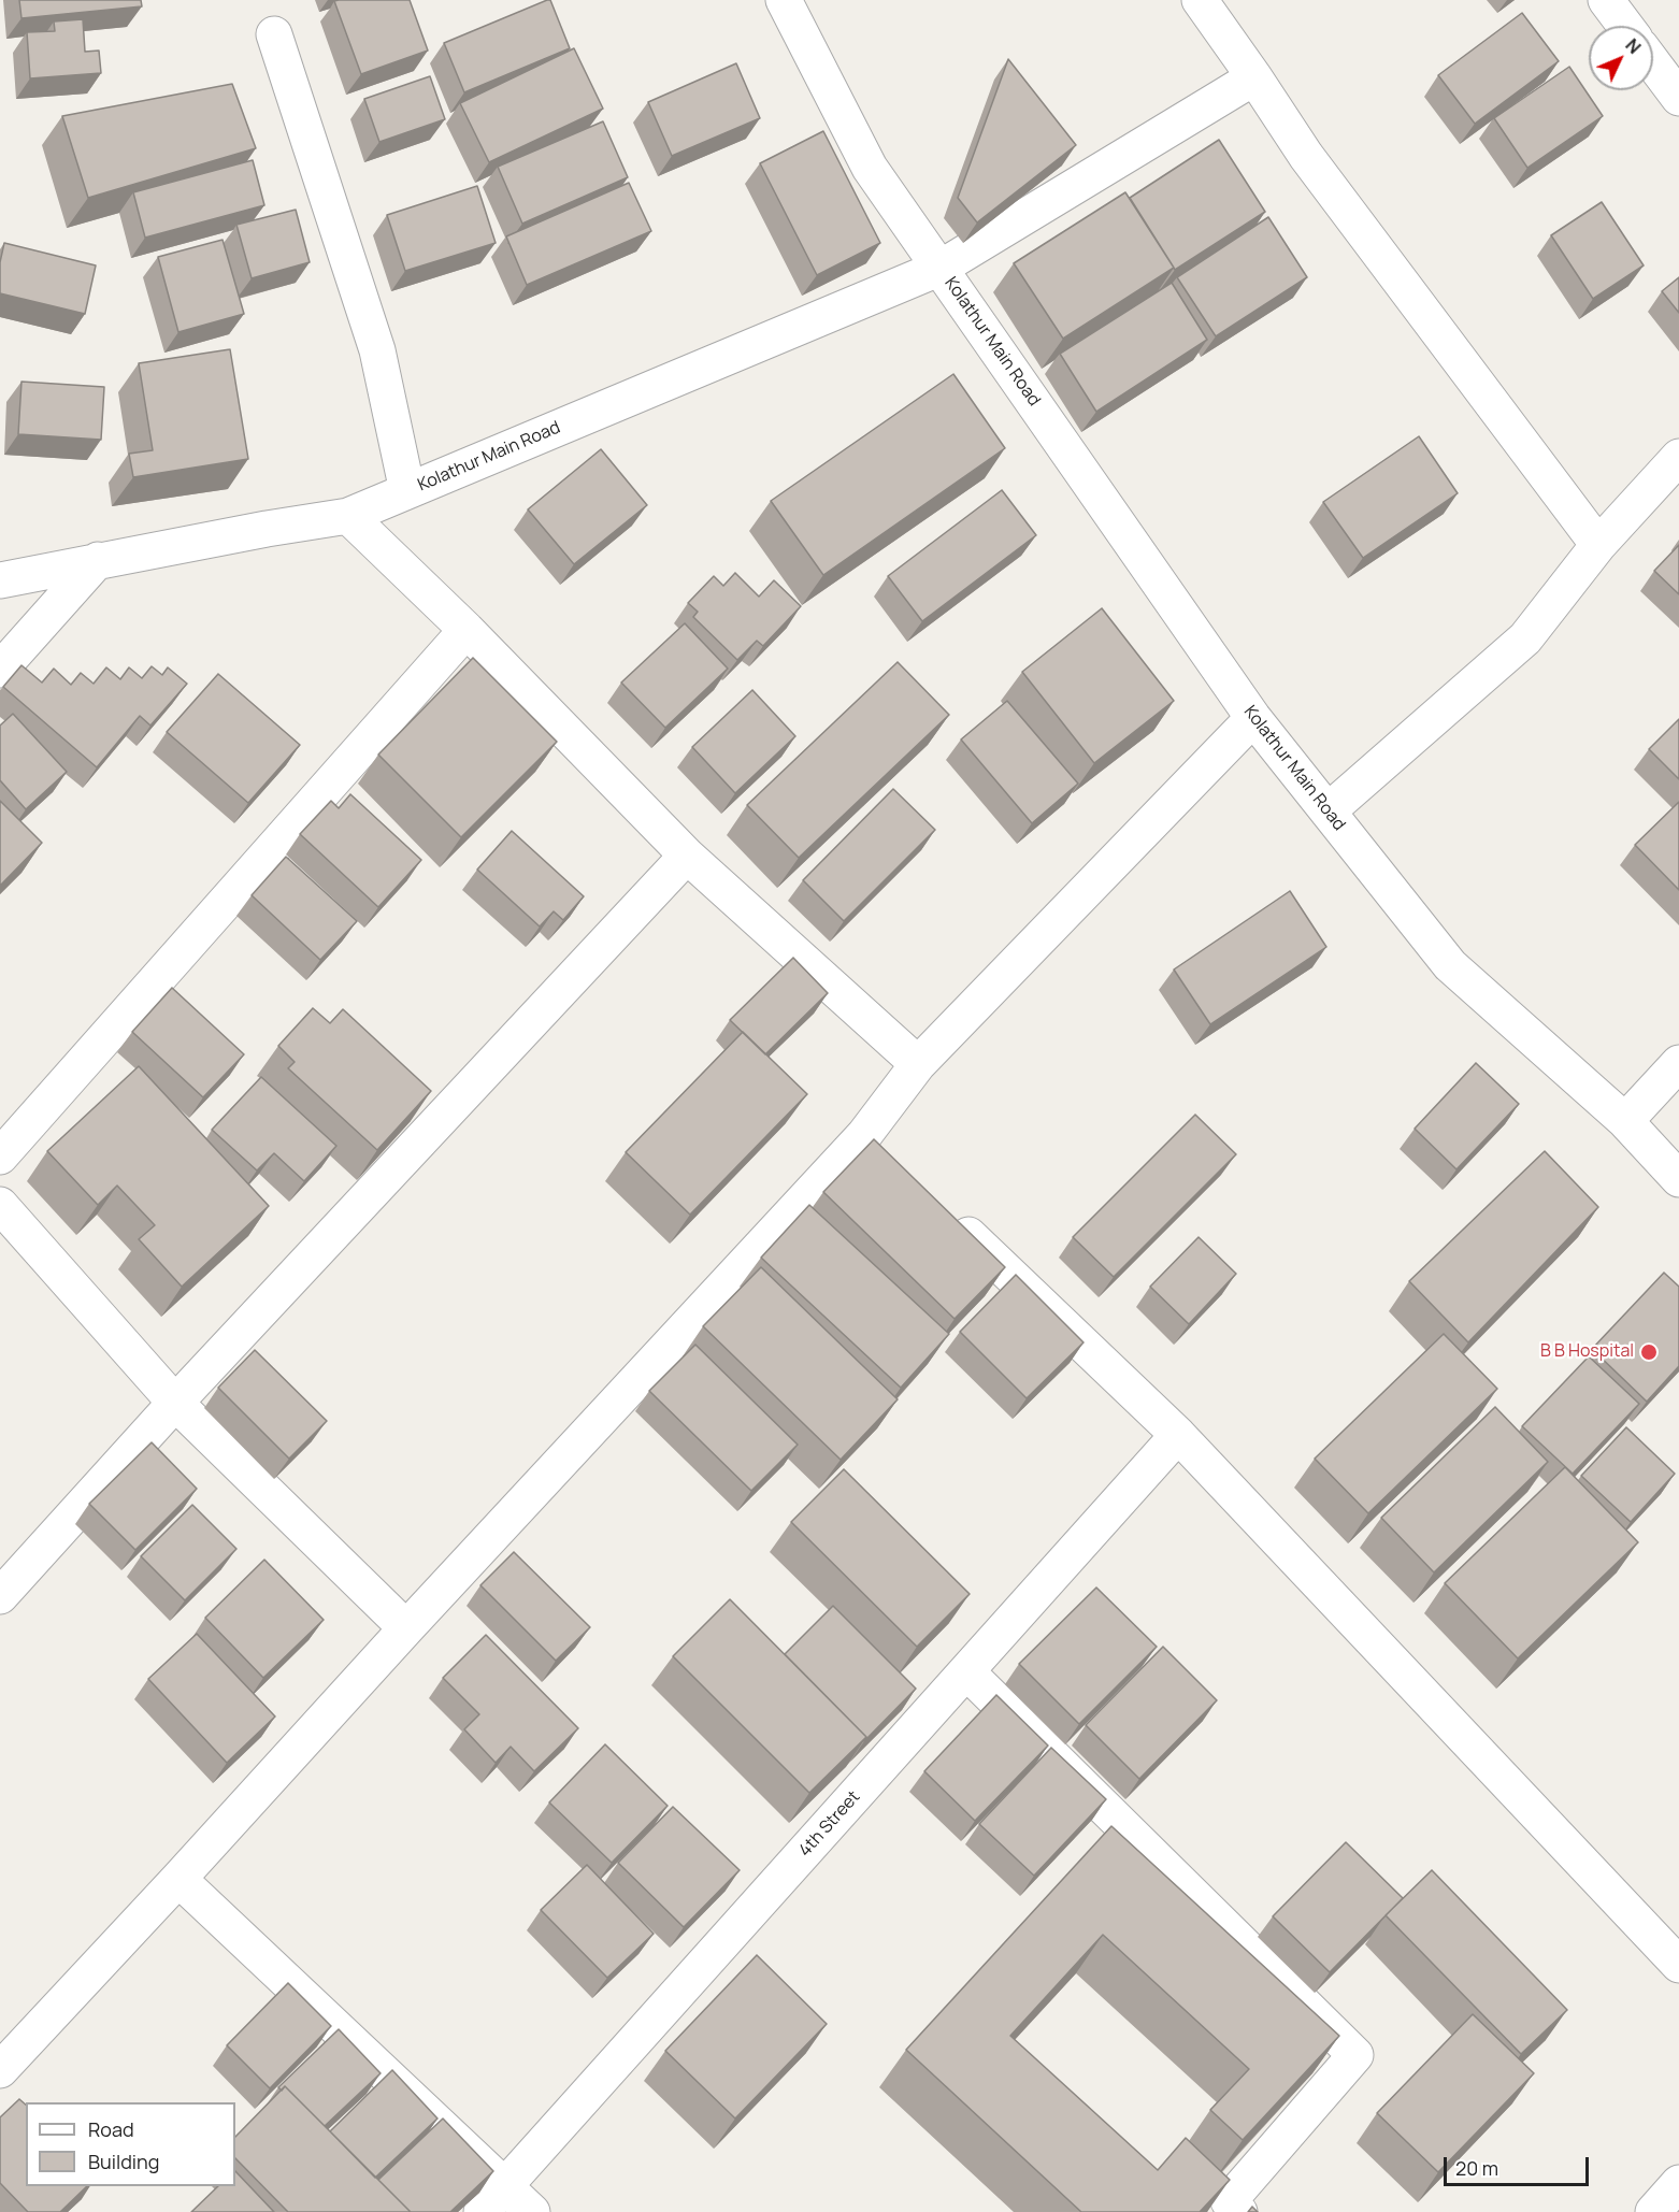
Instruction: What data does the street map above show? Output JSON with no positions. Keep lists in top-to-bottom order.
{
  "streets": {
    "street": ["Kolathur Main Road", "4th Street"]
  },
  "places": ["B B Hospital"],
  "legend": ["Road", "Building"],
  "scale_bar": "20 m",
  "north": "top right"
}
